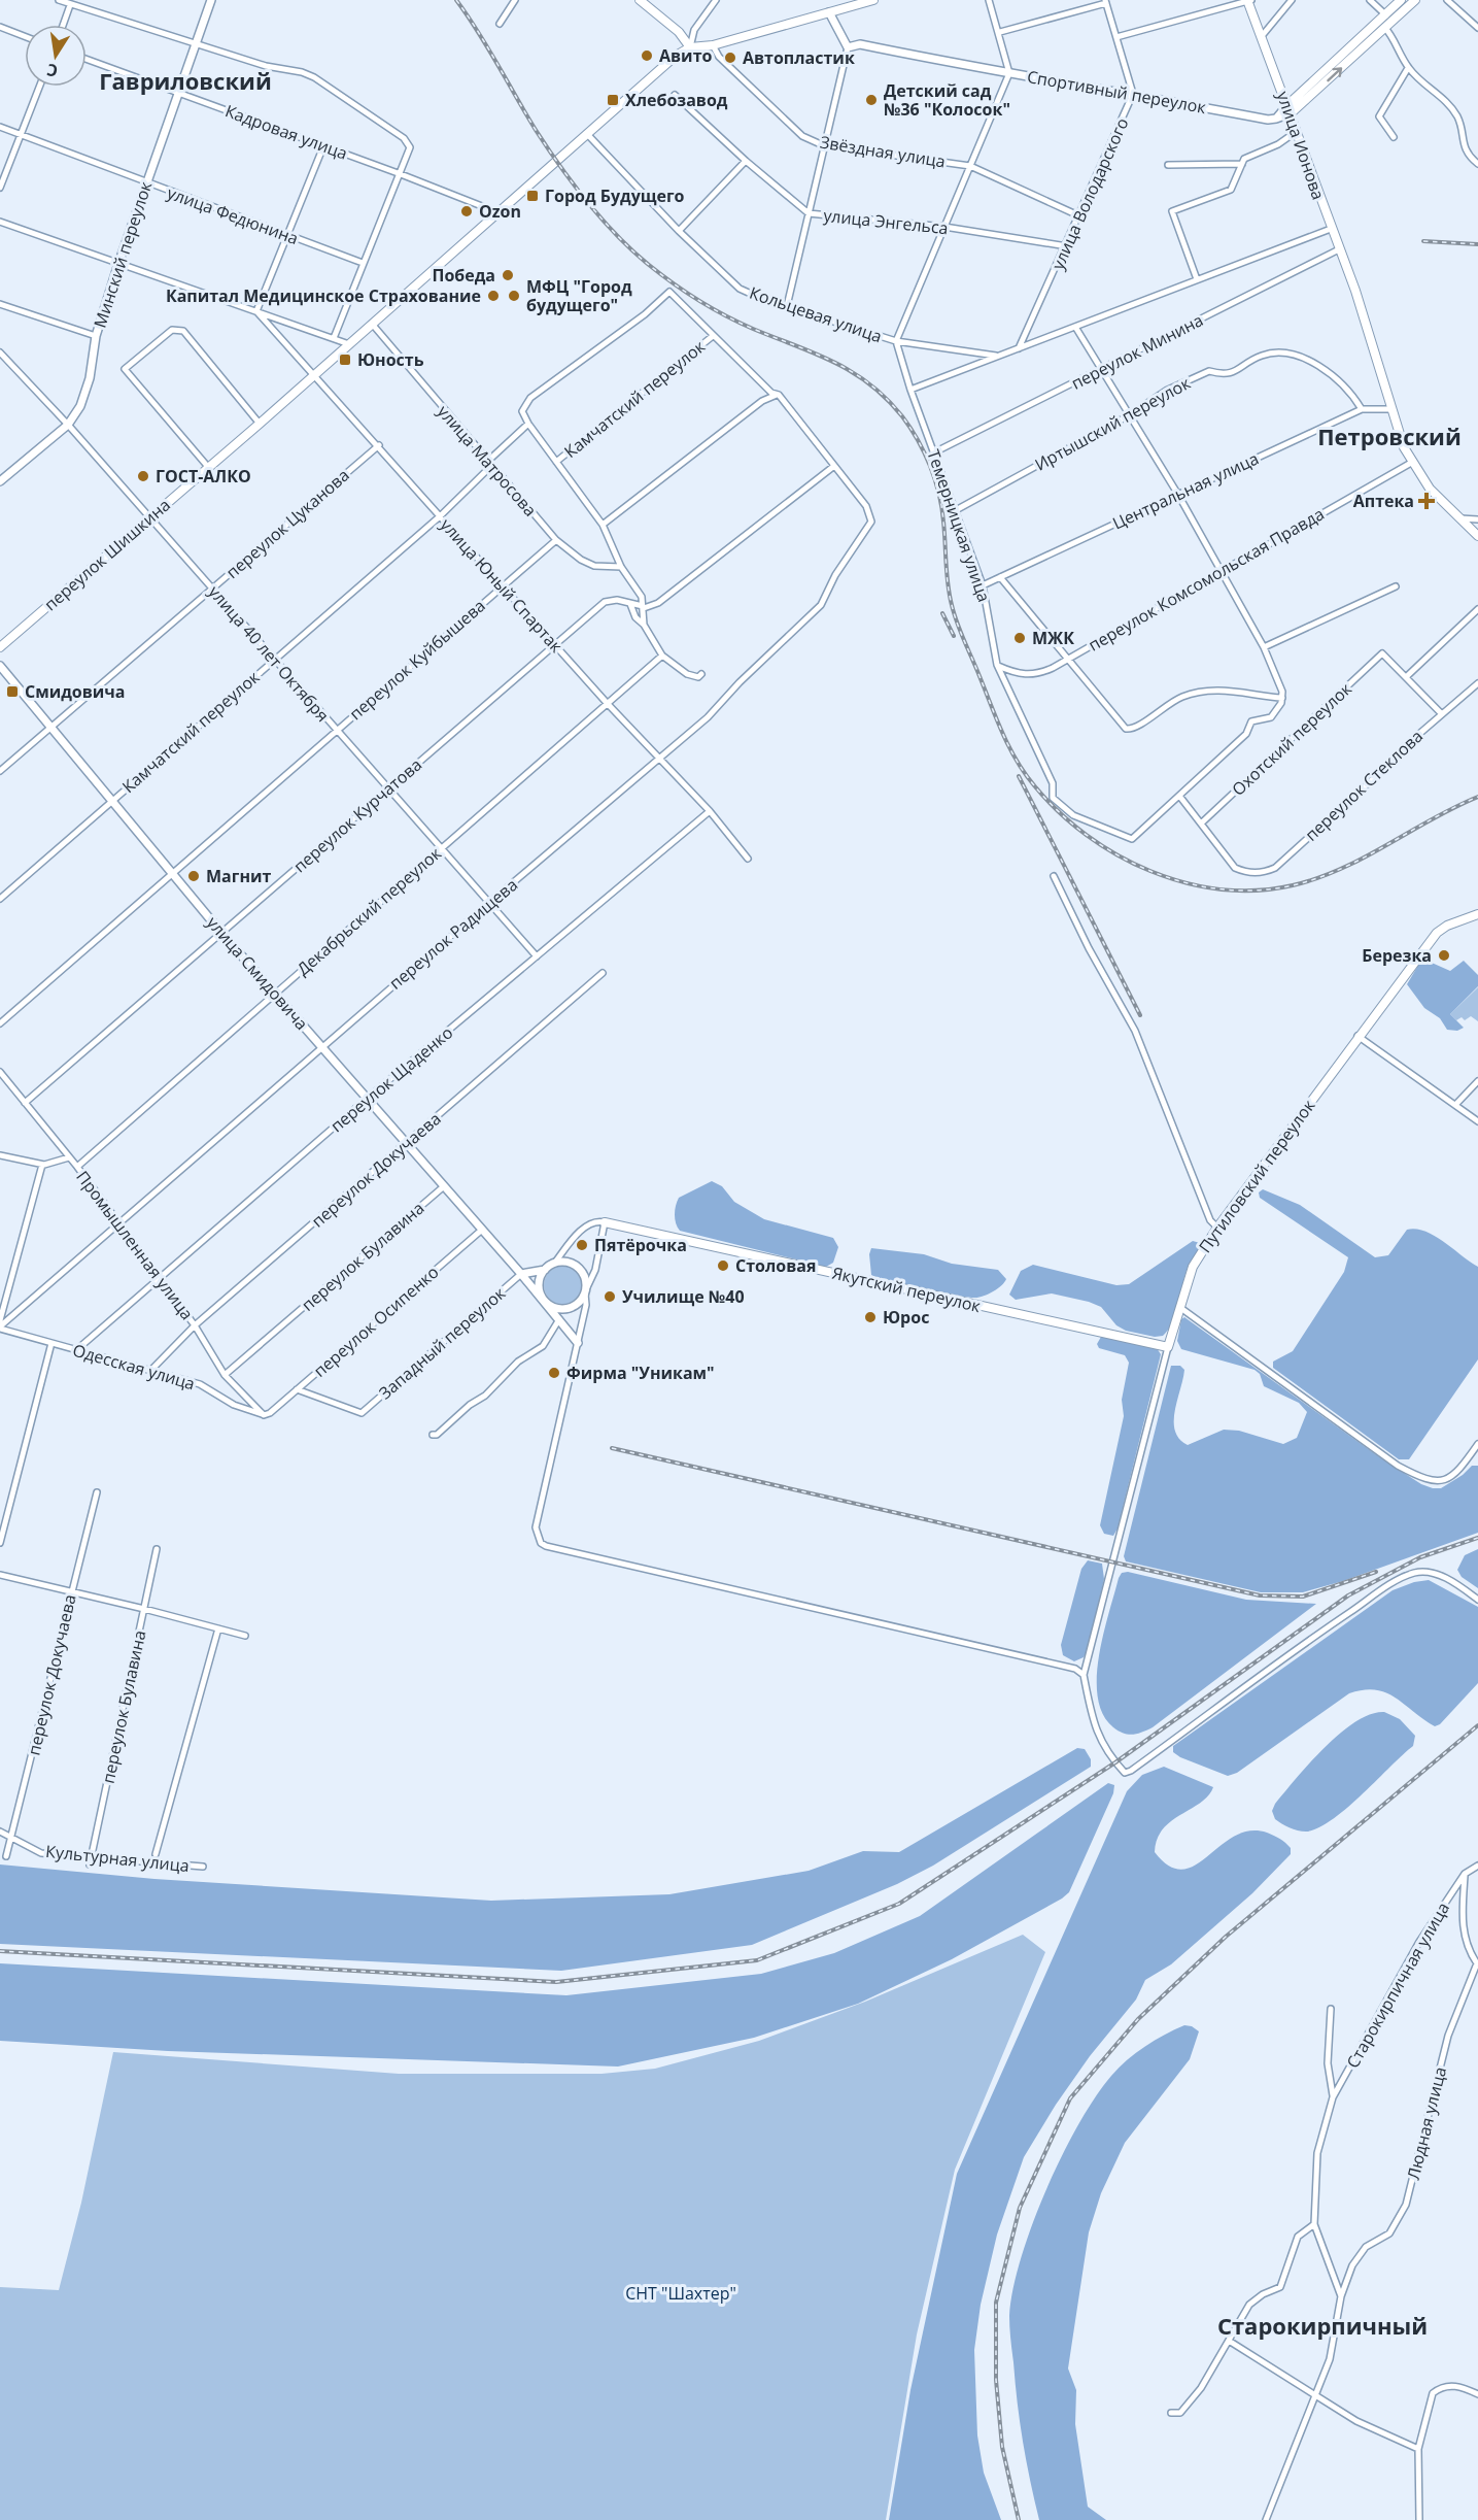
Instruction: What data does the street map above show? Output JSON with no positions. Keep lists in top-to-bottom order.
{
  "streets": {
    "main road": [
      "улица Ионова",
      "переулок Шишкина",
      "Путиловский переулок",
      "Якутский переулок"
    ],
    "street": [
      "Спортивный переулок",
      "Кадровая улица",
      "Звёздная улица",
      "улица Володарского",
      "улица Федюнина",
      "улица Энгельса",
      "Минский переулок",
      "Кольцевая улица",
      "переулок Минина",
      "Камчатский переулок",
      "Иртышский переулок",
      "улица Матросова",
      "Центральная улица",
      "переулок Цуканова",
      "Темерницкая улица",
      "переулок Комсомольская Правда",
      "улица Юный Спартак",
      "улица 40 лет Октября",
      "переулок Куйбышева",
      "Охотский переулок",
      "переулок Стеклова",
      "переулок Курчатова",
      "Декабрьский переулок",
      "переулок Радищева",
      "улица Смидовича",
      "переулок Щаденко",
      "переулок Докучаева",
      "Промышленная улица",
      "переулок Булавина",
      "переулок Осипенко",
      "Западный переулок",
      "Одесская улица",
      "Культурная улица",
      "Старокирпичная улица",
      "Людная улица"
    ]
  },
  "crossings": [
    ["Спортивный переулок", "улица Ионова"],
    ["Спортивный переулок", "улица Володарского"],
    ["Кадровая улица", "Минский переулок"],
    ["Кадровая улица", "переулок Шишкина"],
    ["улица Ионова", "Кольцевая улица"],
    ["улица Ионова", "переулок Минина"],
    ["улица Ионова", "Центральная улица"],
    ["улица Ионова", "переулок Комсомольская Правда"],
    ["Звёздная улица", "улица Володарского"],
    ["улица Володарского", "улица Энгельса"],
    ["улица Володарского", "Кольцевая улица"],
    ["улица Федюнина", "Минский переулок"],
    ["Минский переулок", "улица 40 лет Октября"],
    ["Кольцевая улица", "Темерницкая улица"],
    ["Кольцевая улица", "переулок Шишкина"],
    ["переулок Минина", "Темерницкая улица"],
    ["Камчатский переулок", "улица Матросова"],
    ["Камчатский переулок", "улица Юный Спартак"],
    ["Камчатский переулок", "улица 40 лет Октября"],
    ["Камчатский переулок", "улица Смидовича"],
    ["Иртышский переулок", "Центральная улица"],
    ["Иртышский переулок", "Темерницкая улица"],
    ["улица Матросова", "переулок Шишкина"],
    ["улица Матросова", "переулок Куйбышева"],
    ["Центральная улица", "Темерницкая улица"],
    ["переулок Цуканова", "улица Юный Спартак"],
    ["переулок Цуканова", "улица 40 лет Октября"],
    ["переулок Цуканова", "улица Смидовича"],
    ["Темерницкая улица", "переулок Комсомольская Правда"],
    ["Темерницкая улица", "Охотский переулок"],
    ["переулок Шишкина", "улица Юный Спартак"],
    ["переулок Шишкина", "улица 40 лет Октября"],
    ["улица Юный Спартак", "переулок Куйбышева"],
    ["улица Юный Спартак", "переулок Курчатова"],
    ["улица Юный Спартак", "Декабрьский переулок"],
    ["улица Юный Спартак", "переулок Радищева"],
    ["улица Юный Спартак", "переулок Щаденко"],
    ["улица 40 лет Октября", "переулок Куйбышева"],
    ["улица 40 лет Октября", "переулок Курчатова"],
    ["улица 40 лет Октября", "Декабрьский переулок"],
    ["улица 40 лет Октября", "переулок Радищева"],
    ["улица 40 лет Октября", "переулок Щаденко"],
    ["переулок Куйбышева", "улица Смидовича"],
    ["Охотский переулок", "переулок Стеклова"],
    ["переулок Курчатова", "улица Смидовича"],
    ["переулок Курчатова", "Промышленная улица"],
    ["Декабрьский переулок", "улица Смидовича"],
    ["Декабрьский переулок", "Промышленная улица"],
    ["переулок Радищева", "улица Смидовича"],
    ["переулок Радищева", "Промышленная улица"],
    ["переулок Радищева", "Одесская улица"],
    ["улица Смидовича", "переулок Щаденко"],
    ["улица Смидовича", "переулок Докучаева"],
    ["улица Смидовича", "переулок Булавина"],
    ["улица Смидовича", "переулок Осипенко"],
    ["улица Смидовича", "Западный переулок"],
    ["переулок Щаденко", "Промышленная улица"],
    ["переулок Щаденко", "Одесская улица"],
    ["переулок Докучаева", "Промышленная улица"],
    ["переулок Докучаева", "Одесская улица"],
    ["переулок Докучаева", "Культурная улица"],
    ["Путиловский переулок", "Якутский переулок"],
    ["Промышленная улица", "переулок Булавина"],
    ["Промышленная улица", "переулок Осипенко"],
    ["Промышленная улица", "Одесская улица"],
    ["переулок Булавина", "Культурная улица"],
    ["переулок Осипенко", "Западный переулок"],
    ["переулок Осипенко", "Одесская улица"],
    ["Старокирпичная улица", "Людная улица"]
  ],
  "districts": ["Гавриловский", "Петровский", "Старокирпичный"],
  "parks": ["СНТ \"Шахтер\""],
  "places": {
    "other": [
      "Авито",
      "Автопластик",
      "Детский сад №36 \"Колосок\"",
      "Ozon",
      "Победа",
      "Капитал Медицинское Страхование",
      "МФЦ \"Город будущего\"",
      "ГОСТ-АЛКО",
      "МЖК",
      "Магнит",
      "Березка",
      "Пятёрочка",
      "Столовая",
      "Училище №40",
      "Юрос",
      "Фирма \"Уникам\""
    ],
    "transit": [
      "Хлебозавод",
      "Город Будущего",
      "Юность",
      "Смидовича"
    ],
    "health": ["Аптека"]
  },
  "north": "bottom"
}
